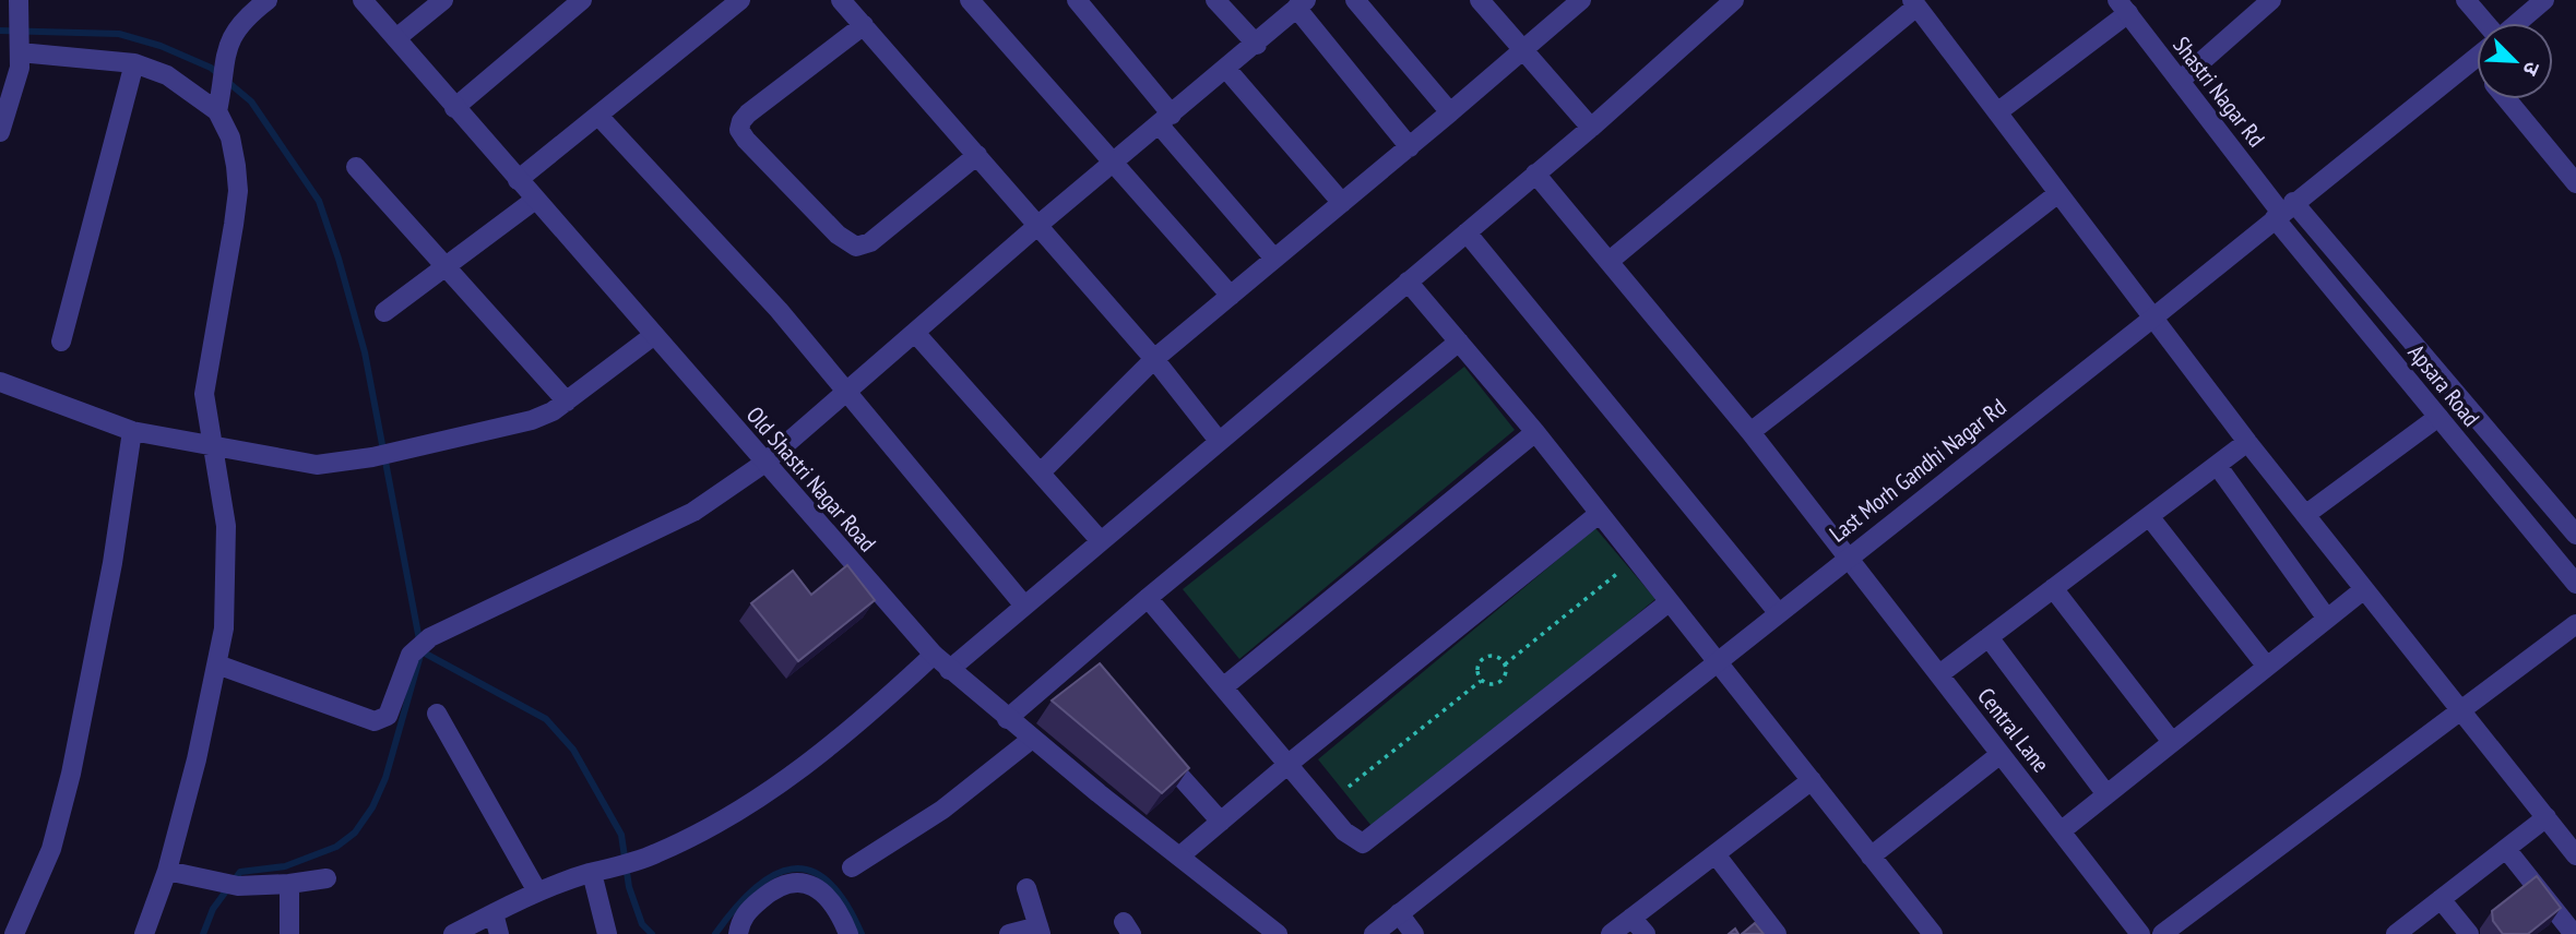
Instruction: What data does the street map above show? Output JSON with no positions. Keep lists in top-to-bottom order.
{
  "streets": {
    "street": [
      "Shastri Nagar Rd",
      "Apsara Road",
      "Last Morh Gandhi Nagar Rd",
      "Old Shastri Nagar Road",
      "Central Lane"
    ]
  },
  "crossings": [
    ["Shastri Nagar Rd", "Apsara Road"],
    ["Shastri Nagar Rd", "Last Morh Gandhi Nagar Rd"],
    ["Apsara Road", "Last Morh Gandhi Nagar Rd"],
    ["Last Morh Gandhi Nagar Rd", "Central Lane"]
  ],
  "north": "bottom right"
}
